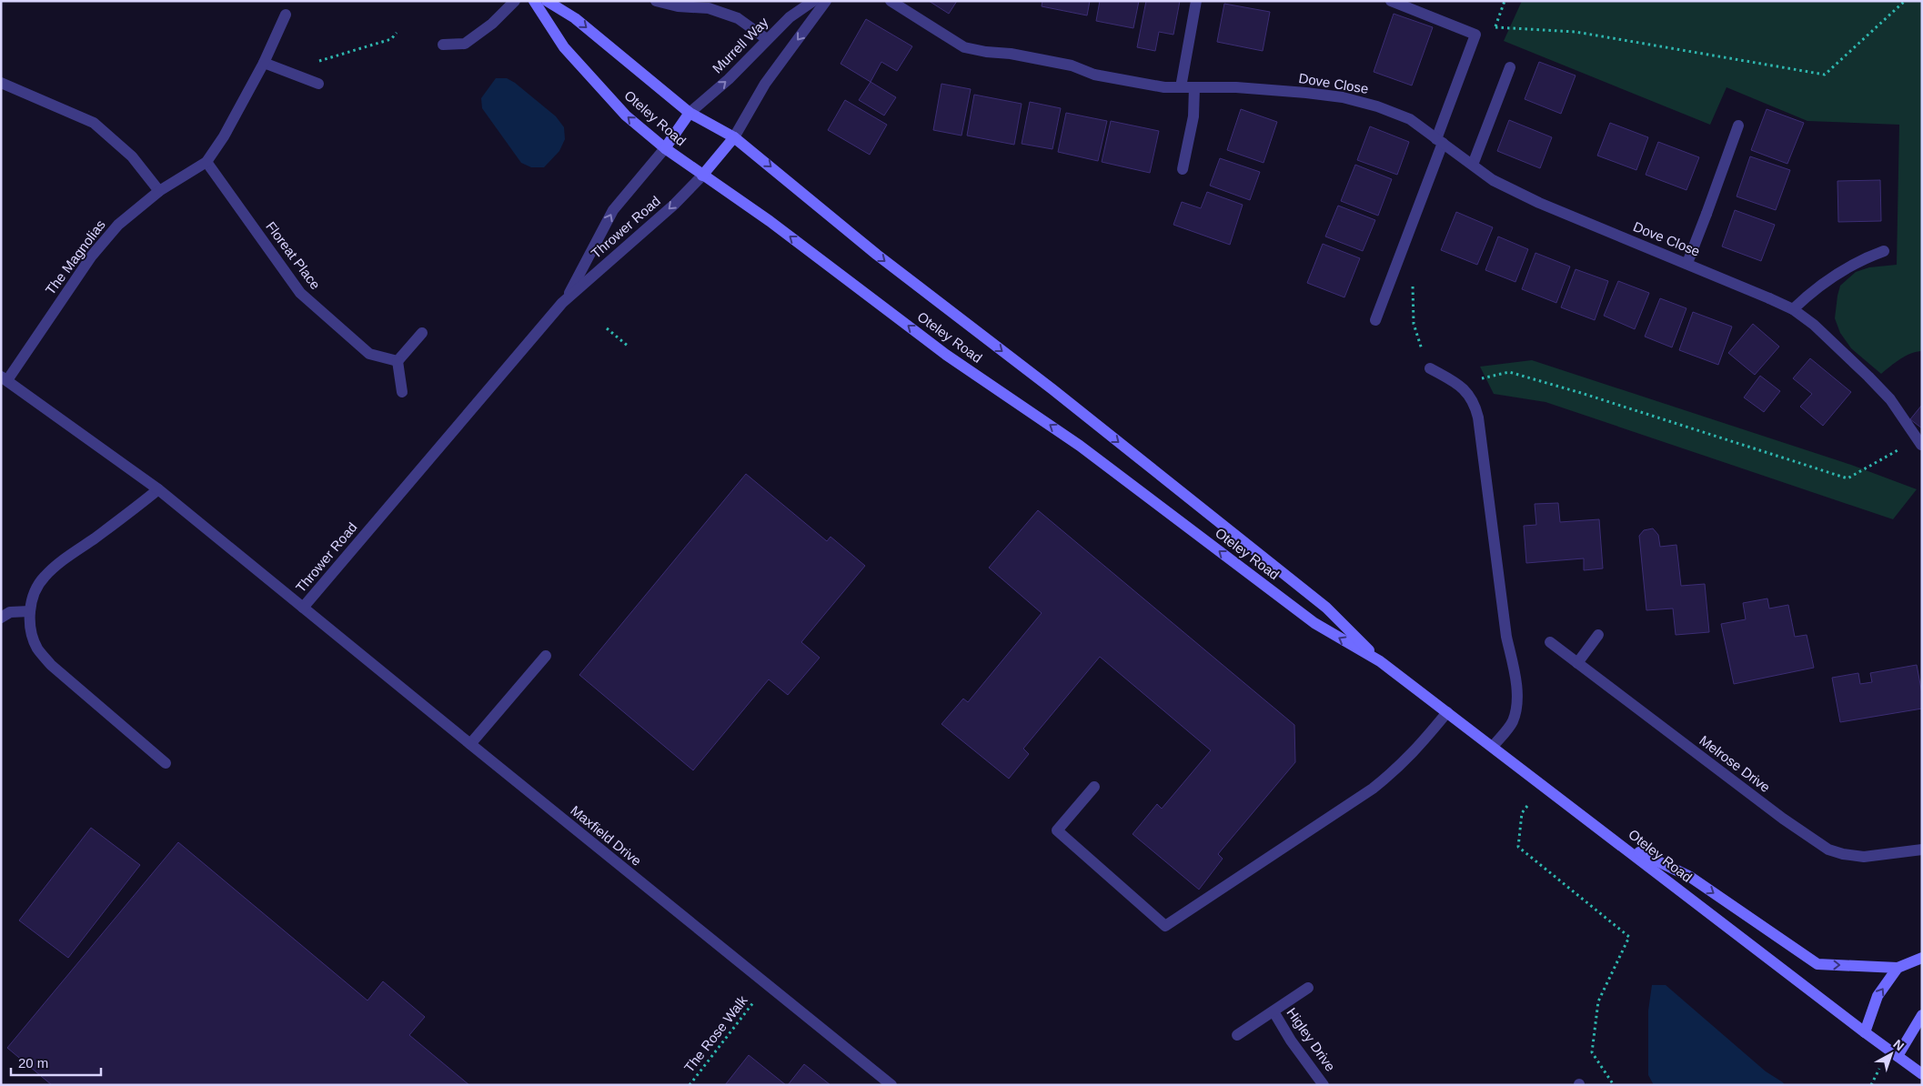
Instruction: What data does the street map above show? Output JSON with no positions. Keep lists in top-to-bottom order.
{
  "streets": {
    "main road": ["Oteley Road"],
    "street": [
      "Murrell Way",
      "Dove Close",
      "Thrower Road",
      "Floreat Place",
      "The Magnolias",
      "Melrose Drive",
      "Maxfield Drive",
      "Higley Drive"
    ],
    "path": ["The Rose Walk"]
  },
  "crossings": [
    ["Murrell Way", "Oteley Road"],
    ["Oteley Road", "Thrower Road"],
    ["Thrower Road", "The Magnolias"],
    ["Thrower Road", "Maxfield Drive"],
    ["Floreat Place", "The Magnolias"]
  ],
  "scale_bar": "20 m",
  "north": "top right"
}
